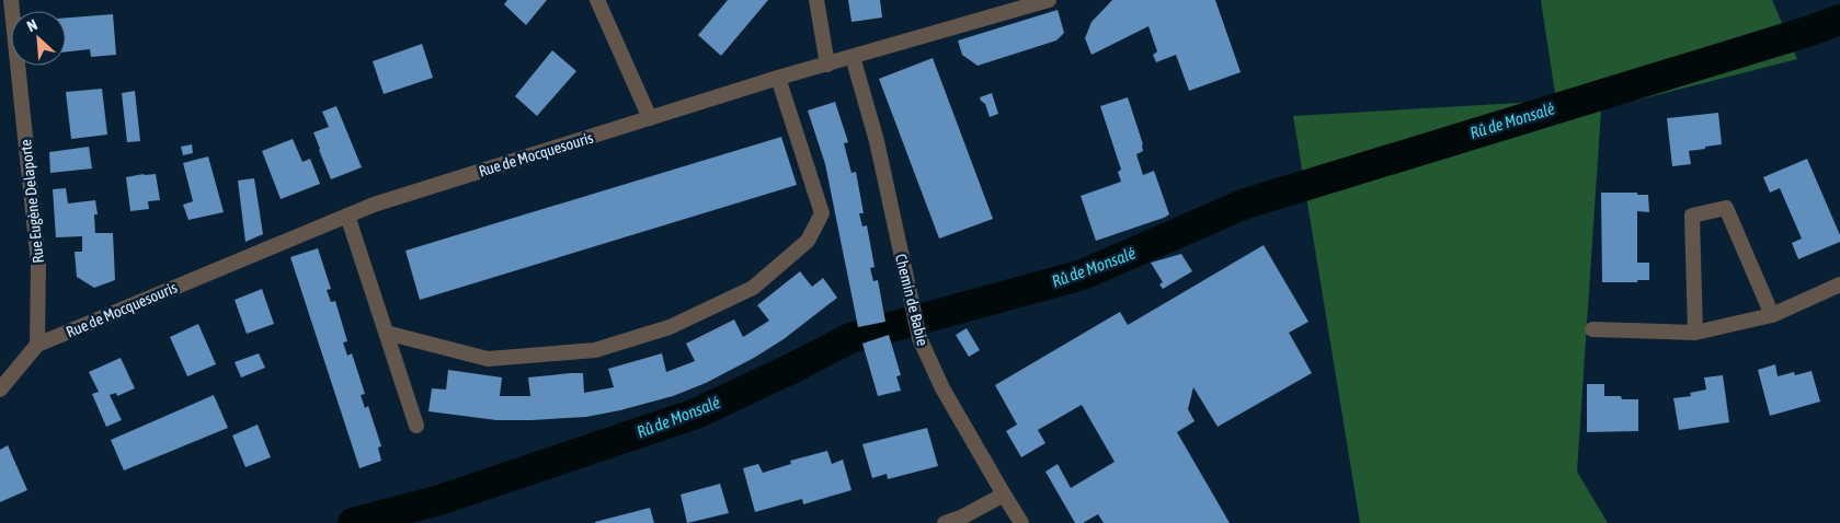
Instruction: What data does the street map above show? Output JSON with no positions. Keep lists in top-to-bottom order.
{
  "streets": {
    "street": ["Rue de Mocquesouris", "Rue Eugène Delaporte", "Chemin de Babie"]
  },
  "crossings": [
    ["Rue de Mocquesouris", "Rue Eugène Delaporte"],
    ["Rue de Mocquesouris", "Chemin de Babie"]
  ],
  "water": ["Rû de Monsalé"],
  "north": "top left"
}
